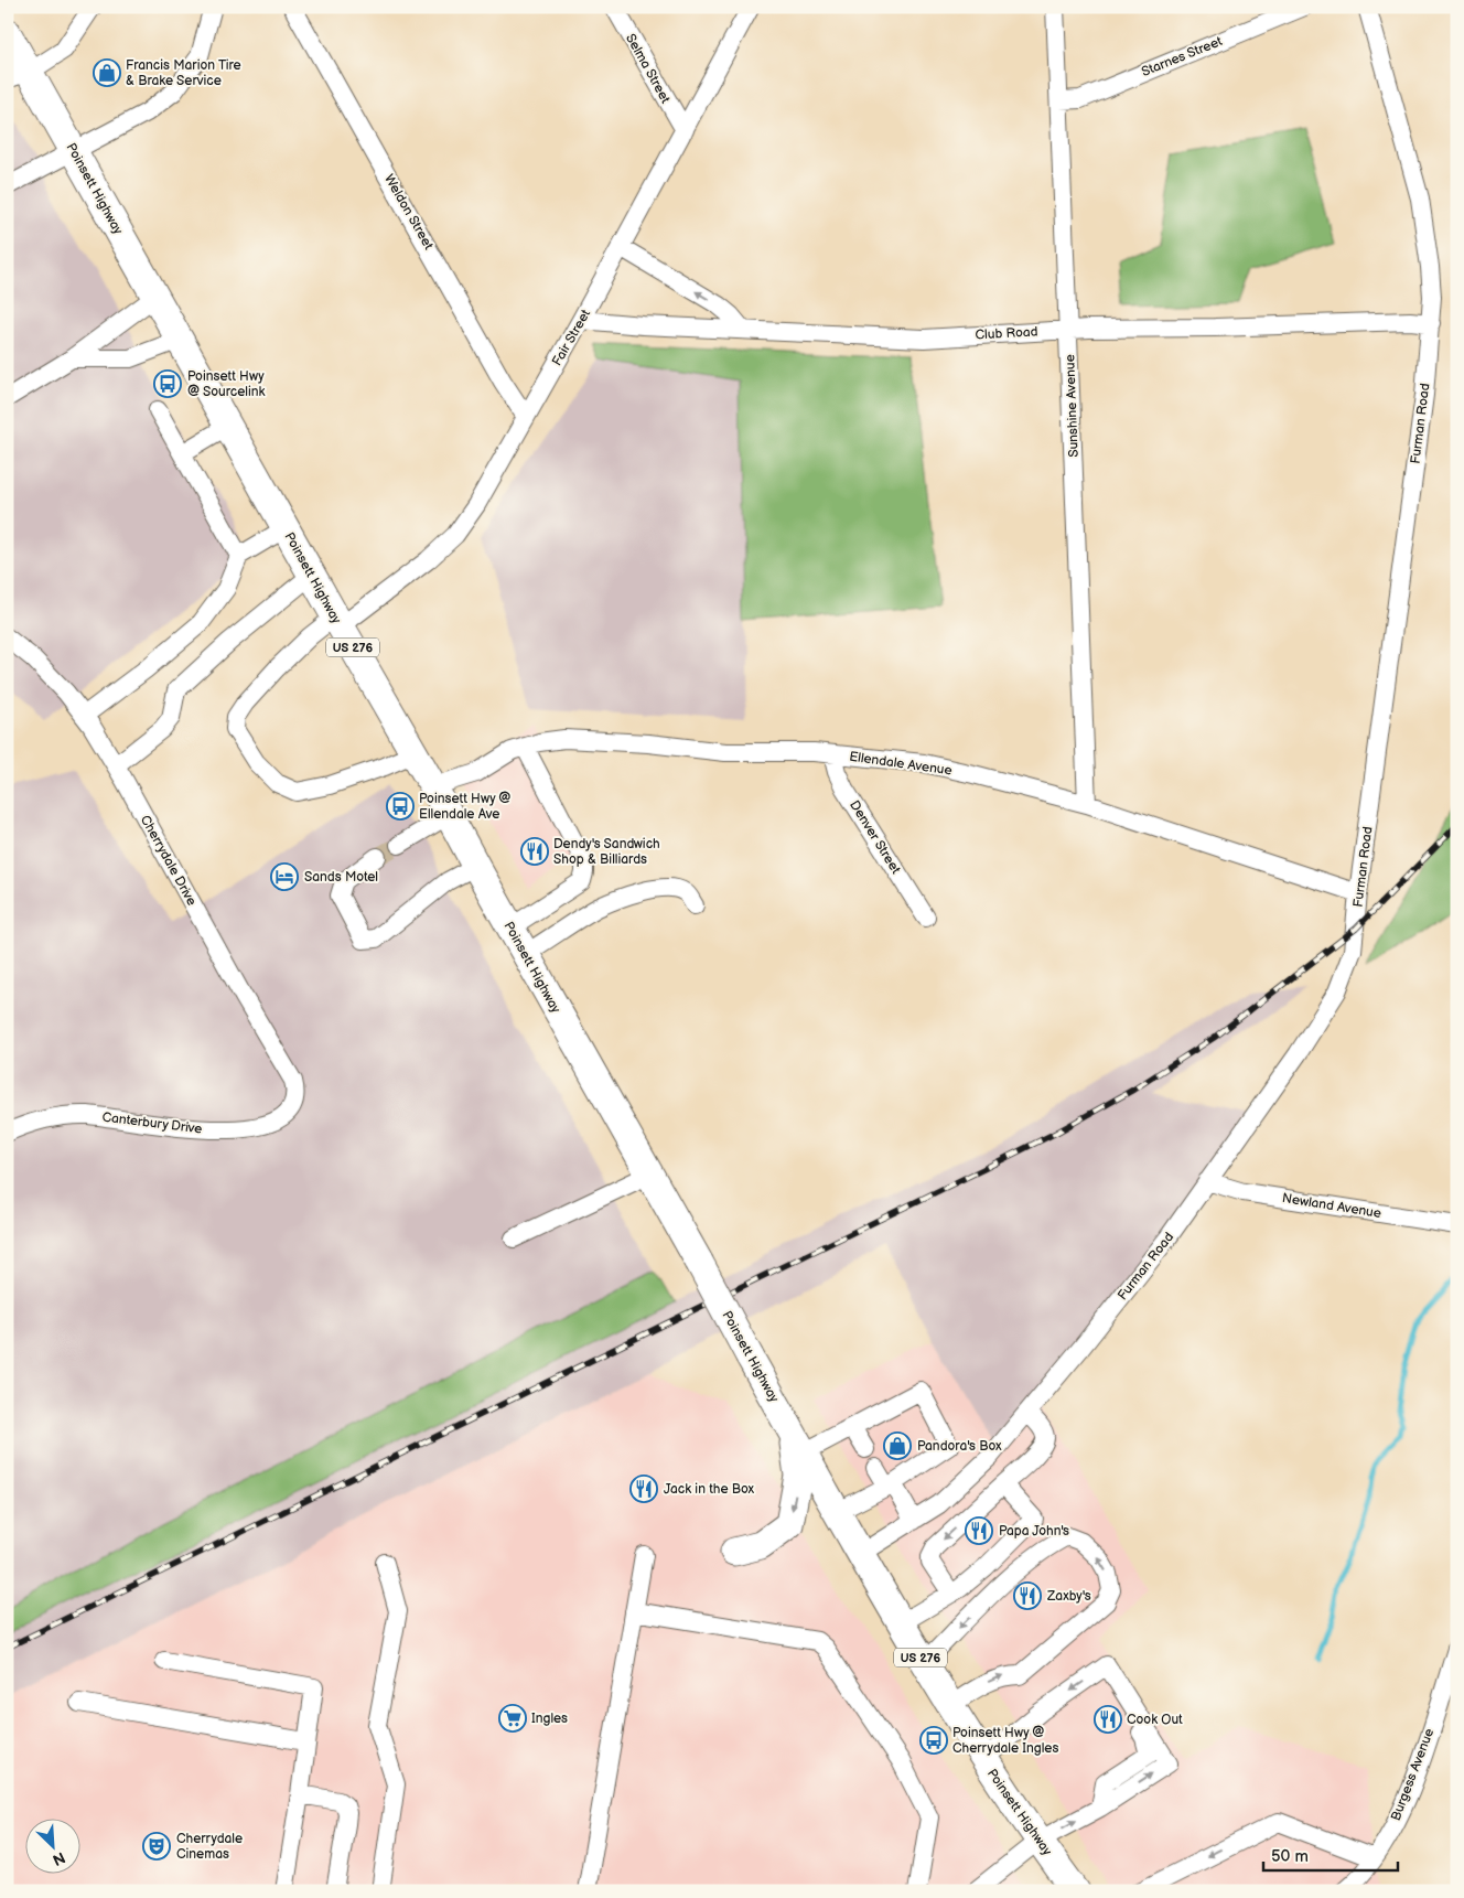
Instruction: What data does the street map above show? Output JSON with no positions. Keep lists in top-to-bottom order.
{
  "streets": {
    "highway": ["Poinsett Highway", "US 276"],
    "street": [
      "Starnes Street",
      "Selma Street",
      "Weldon Street",
      "Club Road",
      "Fair Street",
      "Sunshine Avenue",
      "Furman Road",
      "Ellendale Avenue",
      "Denver Street",
      "Cherrydale Drive",
      "Canterbury Drive",
      "Newland Avenue",
      "Burgess Avenue"
    ]
  },
  "crossings": [
    ["Starnes Street", "Sunshine Avenue"],
    ["Selma Street", "Fair Street"],
    ["Poinsett Highway", "Fair Street"],
    ["Poinsett Highway", "Furman Road"],
    ["Poinsett Highway", "Ellendale Avenue"],
    ["Weldon Street", "Fair Street"],
    ["Club Road", "Fair Street"],
    ["Club Road", "Sunshine Avenue"],
    ["Club Road", "Furman Road"],
    ["Sunshine Avenue", "Ellendale Avenue"],
    ["Furman Road", "Ellendale Avenue"],
    ["Furman Road", "Newland Avenue"],
    ["Ellendale Avenue", "Denver Street"],
    ["Cherrydale Drive", "Canterbury Drive"]
  ],
  "places": {
    "shop": ["Francis Marion Tire & Brake Service", "Pandora's Box"],
    "bus stop": ["Poinsett Hwy @ Sourcelink", "Poinsett Hwy @ Ellendale Ave", "Poinsett Hwy @ Cherrydale Ingles"],
    "restaurant": [
      "Dendy's Sandwich Shop & Billiards",
      "Jack in the Box",
      "Papa John's",
      "Zaxby's",
      "Cook Out"
    ],
    "hotel": ["Sands Motel"],
    "supermarket": ["Ingles"],
    "theatre": ["Cherrydale Cinemas"]
  },
  "scale_bar": "50 m",
  "north": "bottom right"
}
